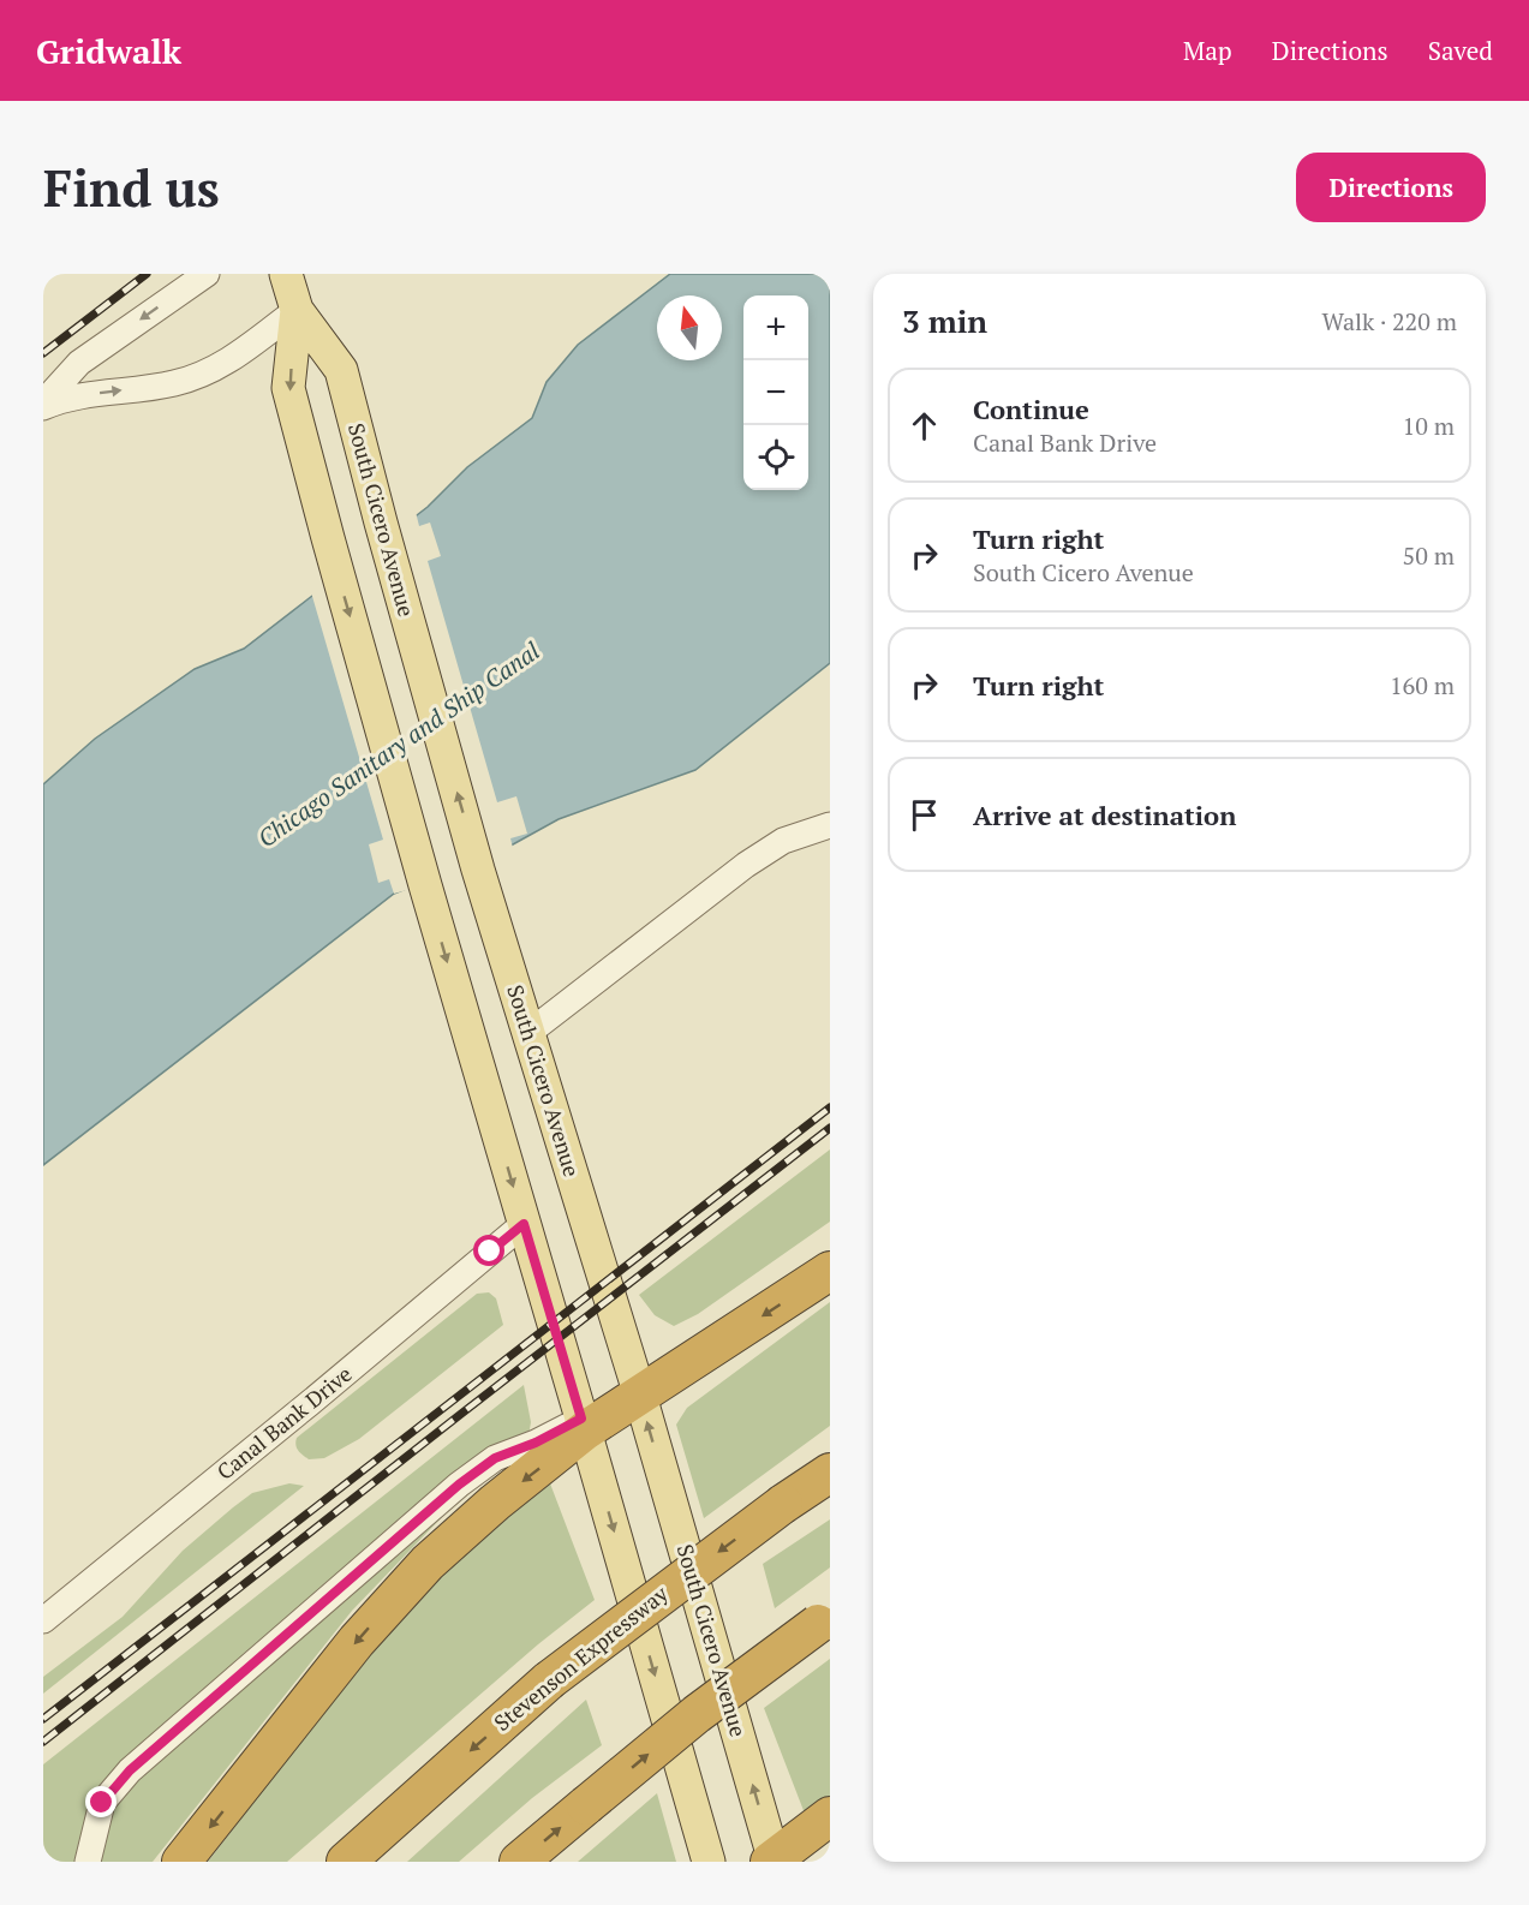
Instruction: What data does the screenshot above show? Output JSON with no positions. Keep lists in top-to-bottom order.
{
  "streets": {
    "highway": ["Stevenson Expressway"],
    "main road": ["South Cicero Avenue"],
    "lane": ["Canal Bank Drive"]
  },
  "crossings": [
    ["South Cicero Avenue", "Canal Bank Drive"]
  ],
  "water": ["Chicago Sanitary and Ship Canal"],
  "north": "top",
  "page": {
    "header": "Gridwalk",
    "nav": ["Map", "Directions", "Saved"],
    "buttons": "Directions",
    "title": "Find us",
    "heading": ["3 min", "Walk · 220 m"],
    "map_buttons": ["+", "−"],
    "list": [
      ["Continue", "Canal Bank Drive", "10 m"],
      ["Turn right", "South Cicero Avenue", "50 m"],
      ["Turn right", "160 m"],
      "Arrive at destination"
    ]
  }
}
